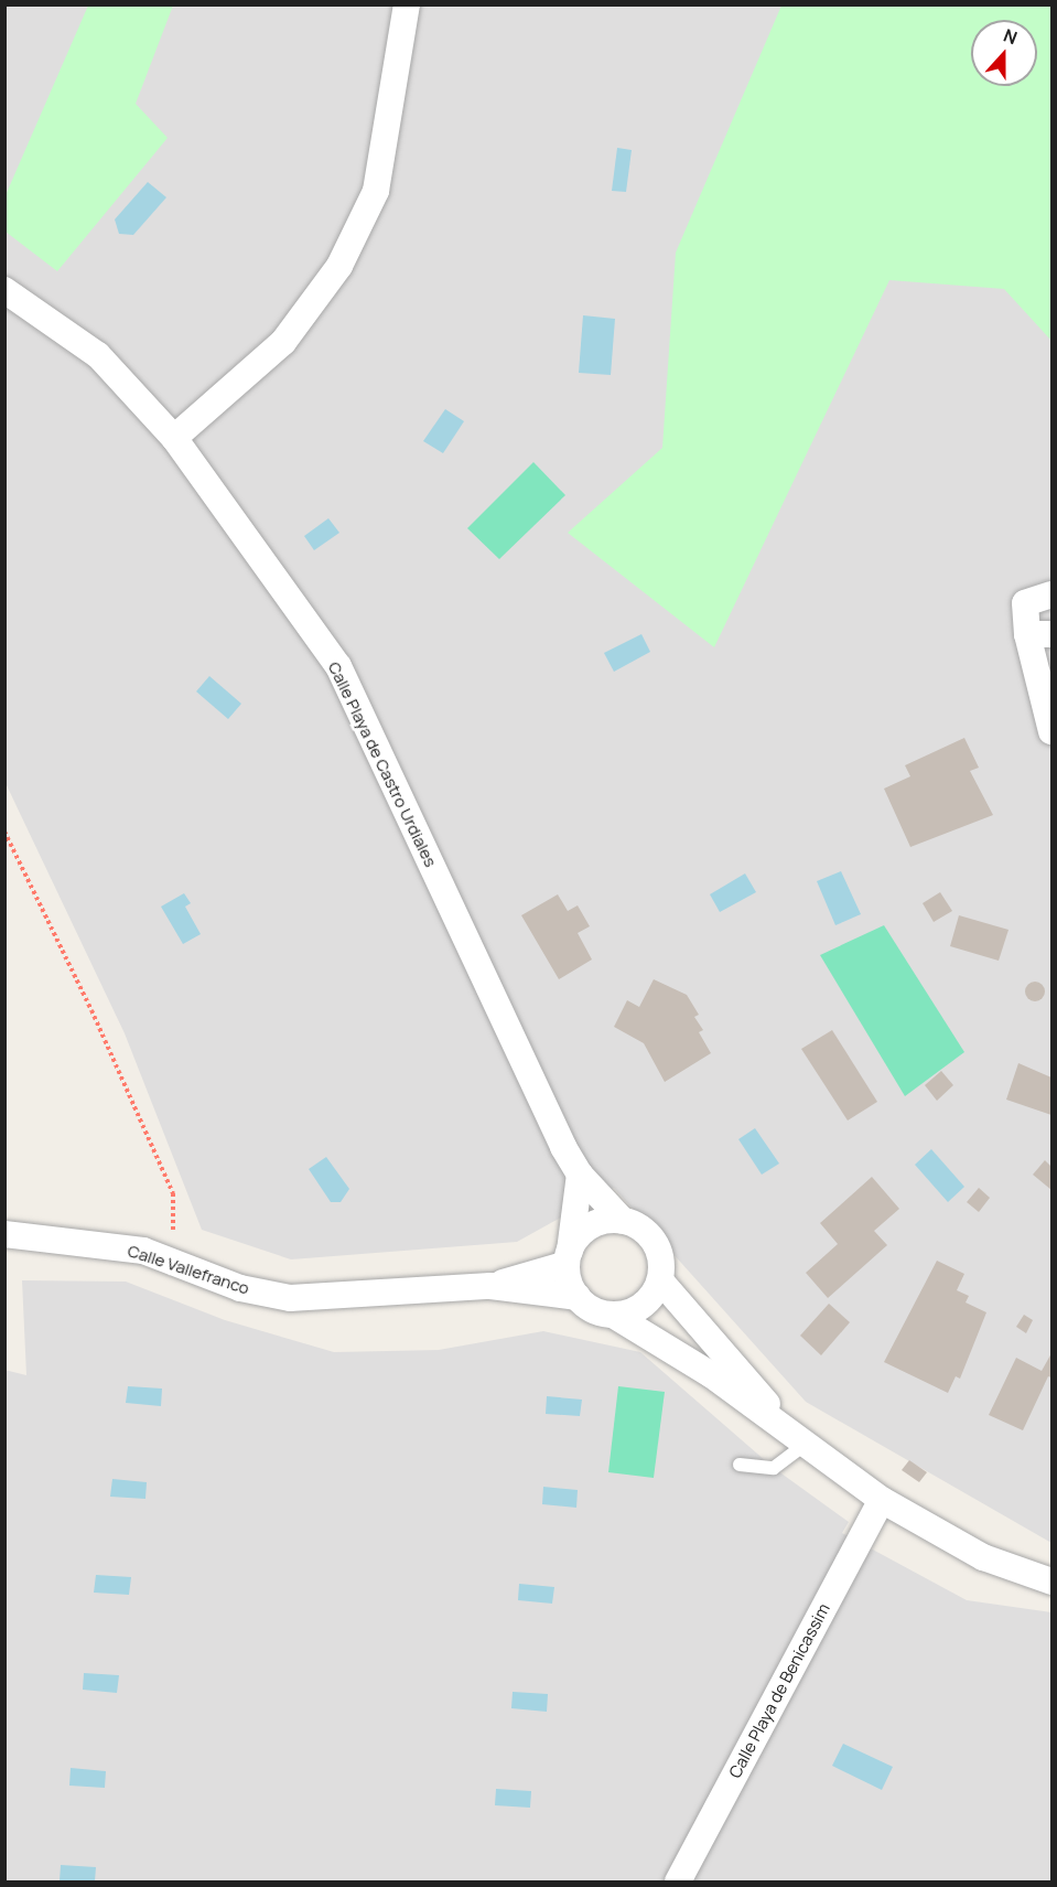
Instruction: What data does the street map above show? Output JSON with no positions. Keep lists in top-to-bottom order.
{
  "streets": {
    "street": ["Calle Playa de Castro Urdiales", "Calle Vallefranco", "Calle Playa de Benicassim"]
  },
  "crossings": [
    ["Calle Playa de Castro Urdiales", "Calle Vallefranco"]
  ],
  "north": "top"
}
